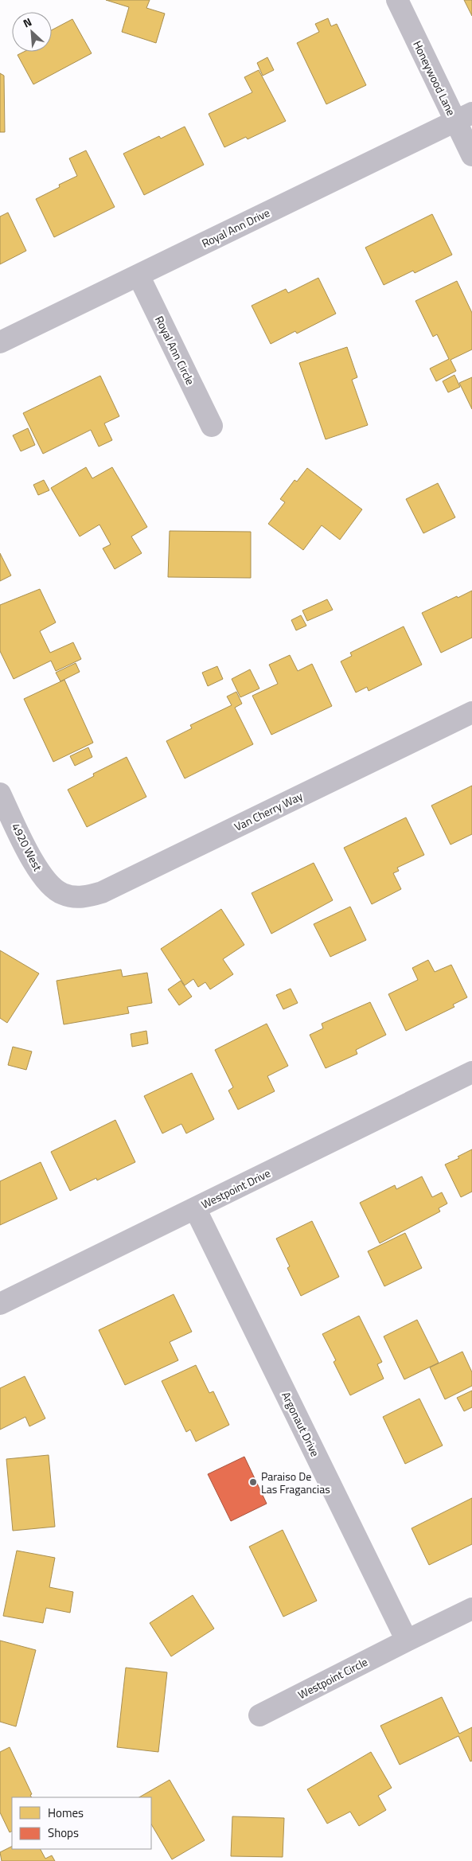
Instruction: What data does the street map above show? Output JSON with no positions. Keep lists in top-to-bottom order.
{
  "streets": {
    "street": [
      "Honeywood Lane",
      "Royal Ann Drive",
      "Royal Ann Circle",
      "Van Cherry Way",
      "4920 West",
      "Westpoint Drive",
      "Argonaut Drive",
      "Westpoint Circle"
    ]
  },
  "crossings": [
    ["Honeywood Lane", "Royal Ann Drive"],
    ["Royal Ann Drive", "Royal Ann Circle"],
    ["Van Cherry Way", "4920 West"],
    ["Westpoint Drive", "Argonaut Drive"],
    ["Argonaut Drive", "Westpoint Circle"]
  ],
  "places": ["Paraiso De Las Fragancias"],
  "legend": ["Homes", "Shops"],
  "north": "top left"
}
